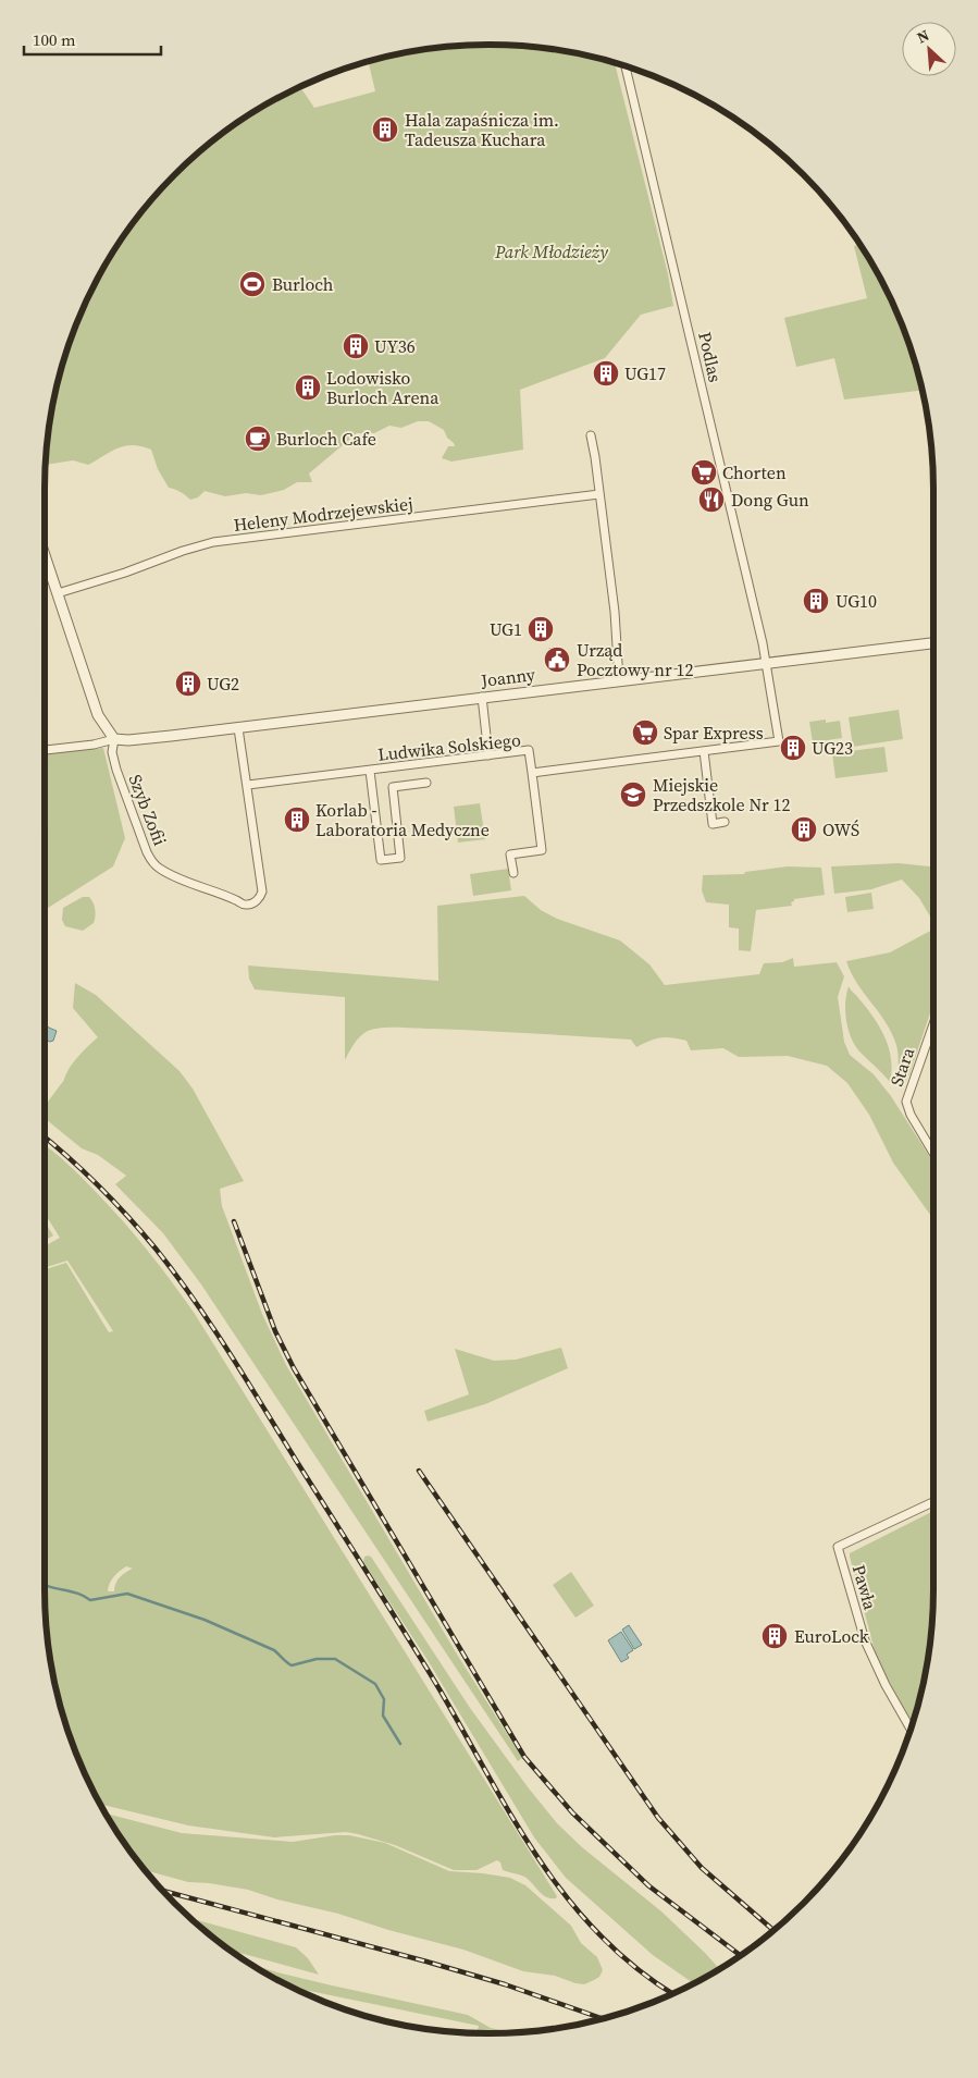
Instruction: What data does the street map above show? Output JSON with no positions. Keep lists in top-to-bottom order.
{
  "streets": {
    "street": [
      "Podlas",
      "Heleny Modrzejewskiej",
      "Joanny",
      "Ludwika Solskiego",
      "Szyb Zofii",
      "Stara",
      "Pawła"
    ]
  },
  "crossings": [
    ["Podlas", "Joanny"],
    ["Podlas", "Ludwika Solskiego"],
    ["Joanny", "Ludwika Solskiego"],
    ["Joanny", "Szyb Zofii"],
    ["Ludwika Solskiego", "Szyb Zofii"]
  ],
  "parks": ["Park Młodzieży"],
  "places": {
    "building": [
      "Hala zapaśnicza im. Tadeusza Kuchara",
      "UY36",
      "UG17",
      "Lodowisko Burloch Arena",
      "UG10",
      "UG1",
      "UG2",
      "UG23",
      "Korlab - Laboratoria Medyczne",
      "OWŚ",
      "EuroLock"
    ],
    "sports": ["Burloch"],
    "cafe": ["Burloch Cafe"],
    "supermarket": ["Chorten", "Spar Express"],
    "restaurant": ["Dong Gun"],
    "public building": ["Urząd Pocztowy nr 12"],
    "school or university": ["Miejskie Przedszkole Nr 12"]
  },
  "scale_bar": "100 m",
  "north": "top left"
}
